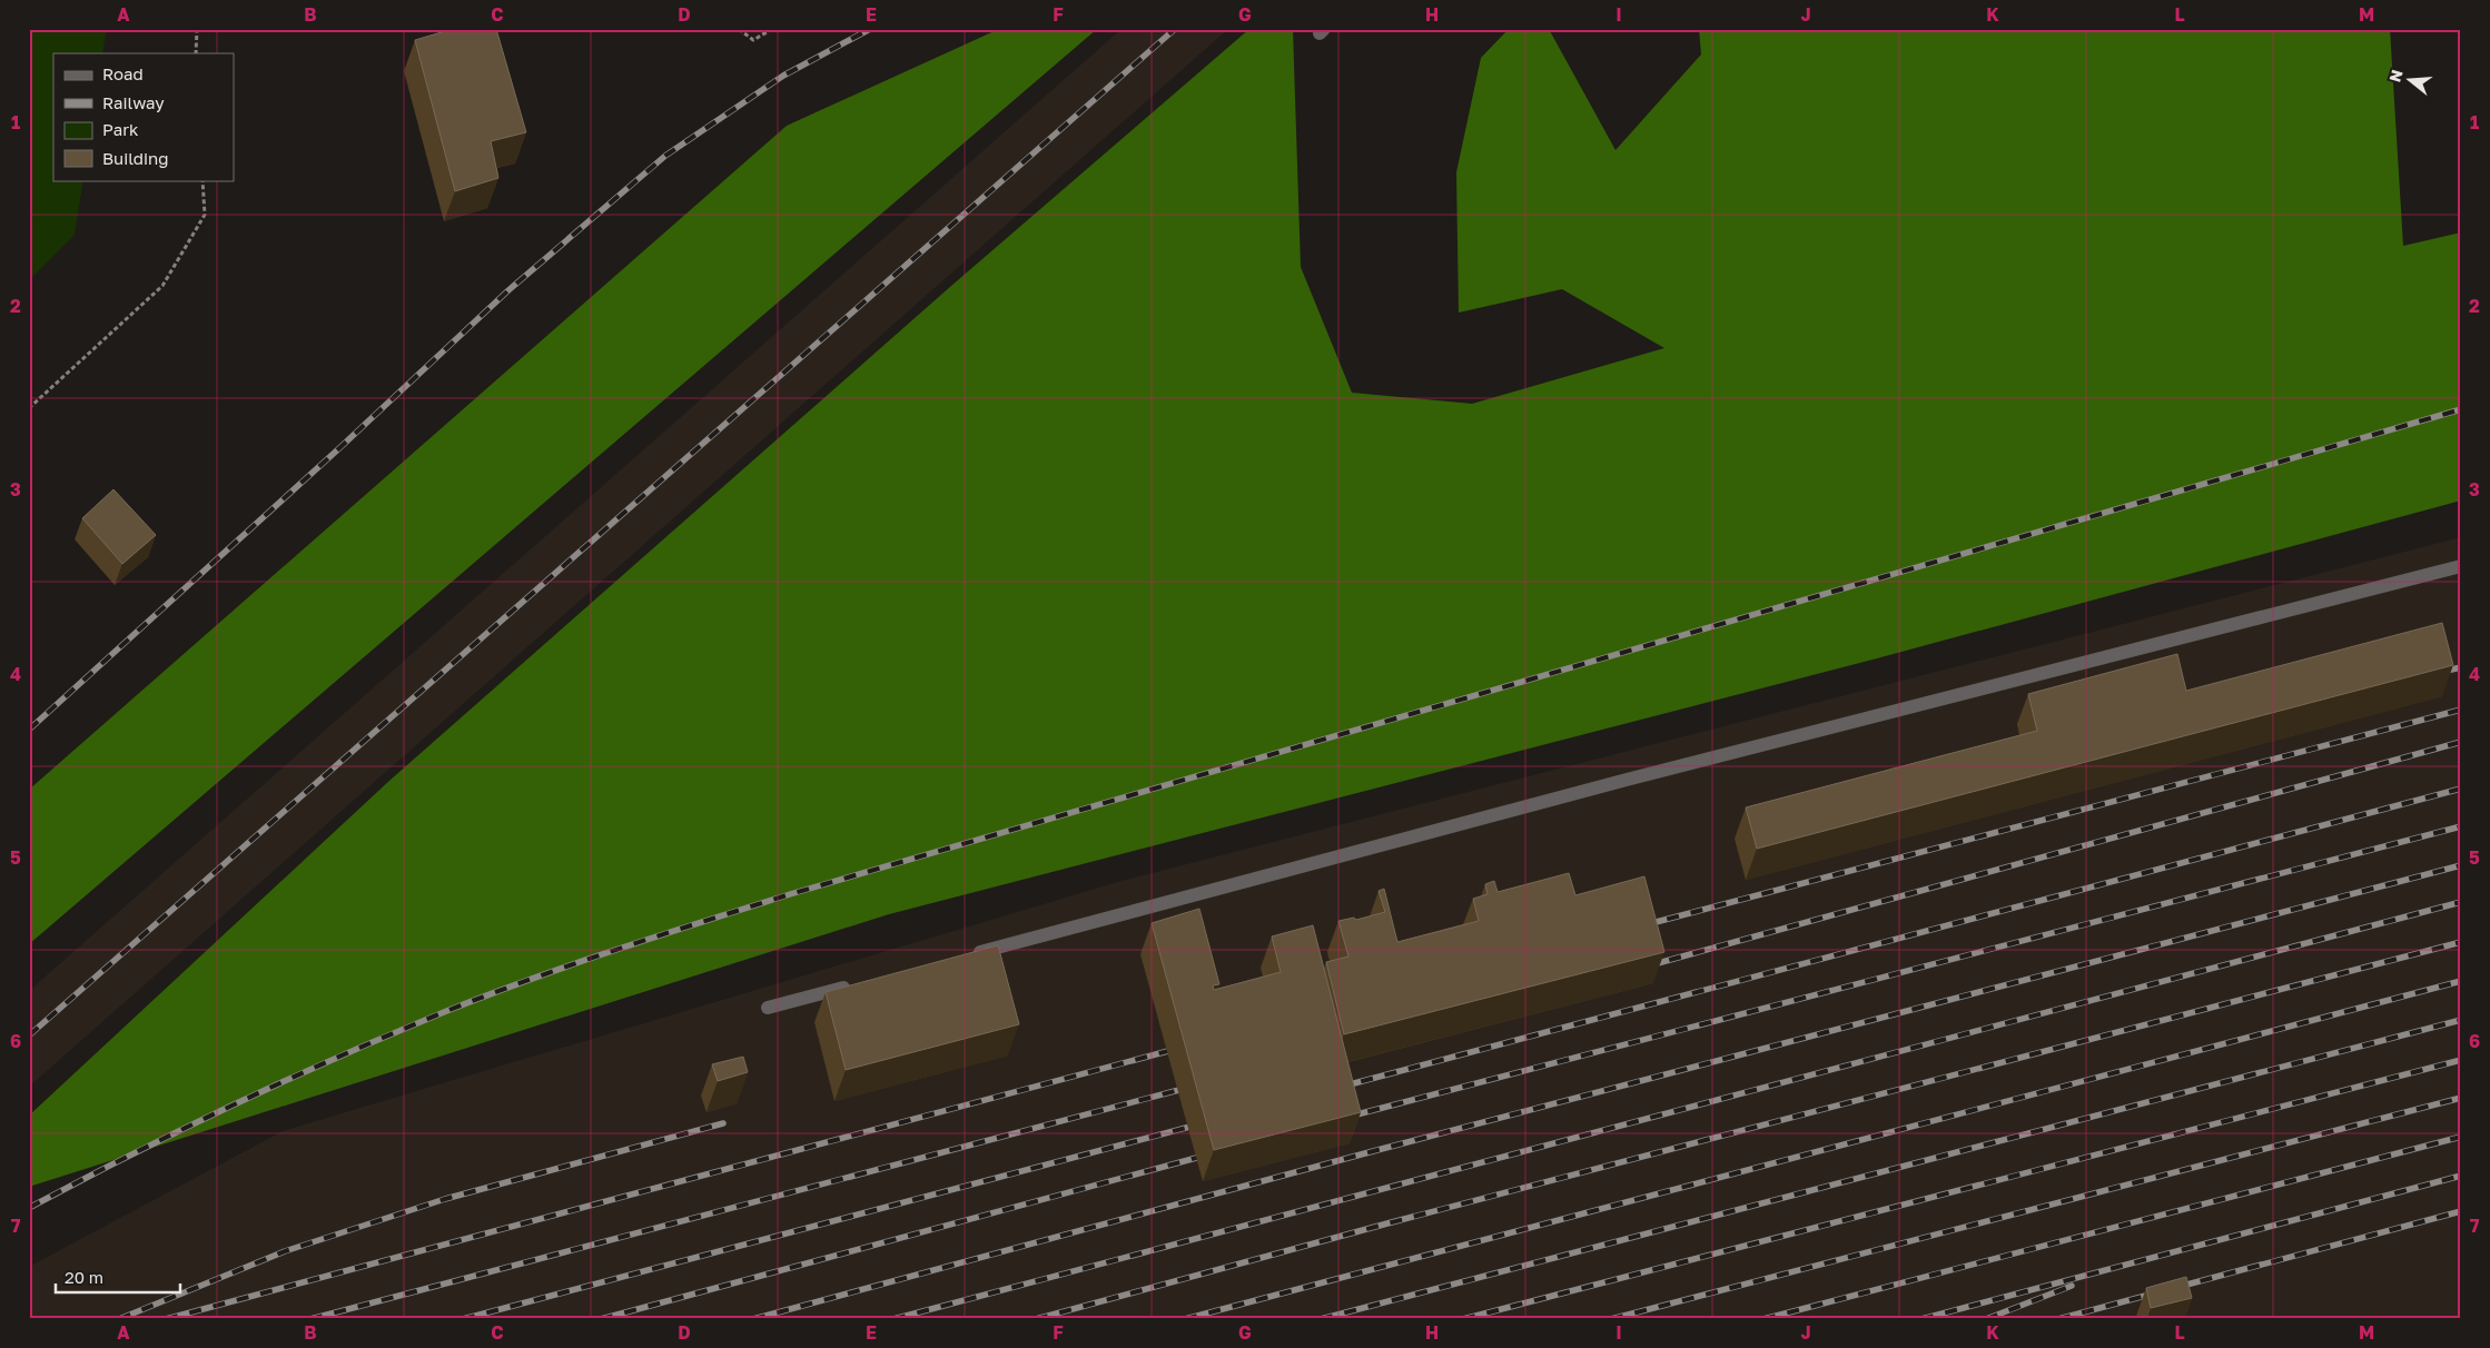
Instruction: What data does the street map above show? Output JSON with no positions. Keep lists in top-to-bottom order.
{
  "legend": [
    "Road",
    "Railway",
    "Park",
    "Building"
  ],
  "scale_bar": "20 m",
  "north": "left",
  "grid": {
    "columns": [
      "A",
      "B",
      "C",
      "D",
      "E",
      "F",
      "G",
      "H",
      "I",
      "J",
      "K",
      "L",
      "M"
    ],
    "rows": [
      "1",
      "2",
      "3",
      "4",
      "5",
      "6",
      "7"
    ]
  }
}
